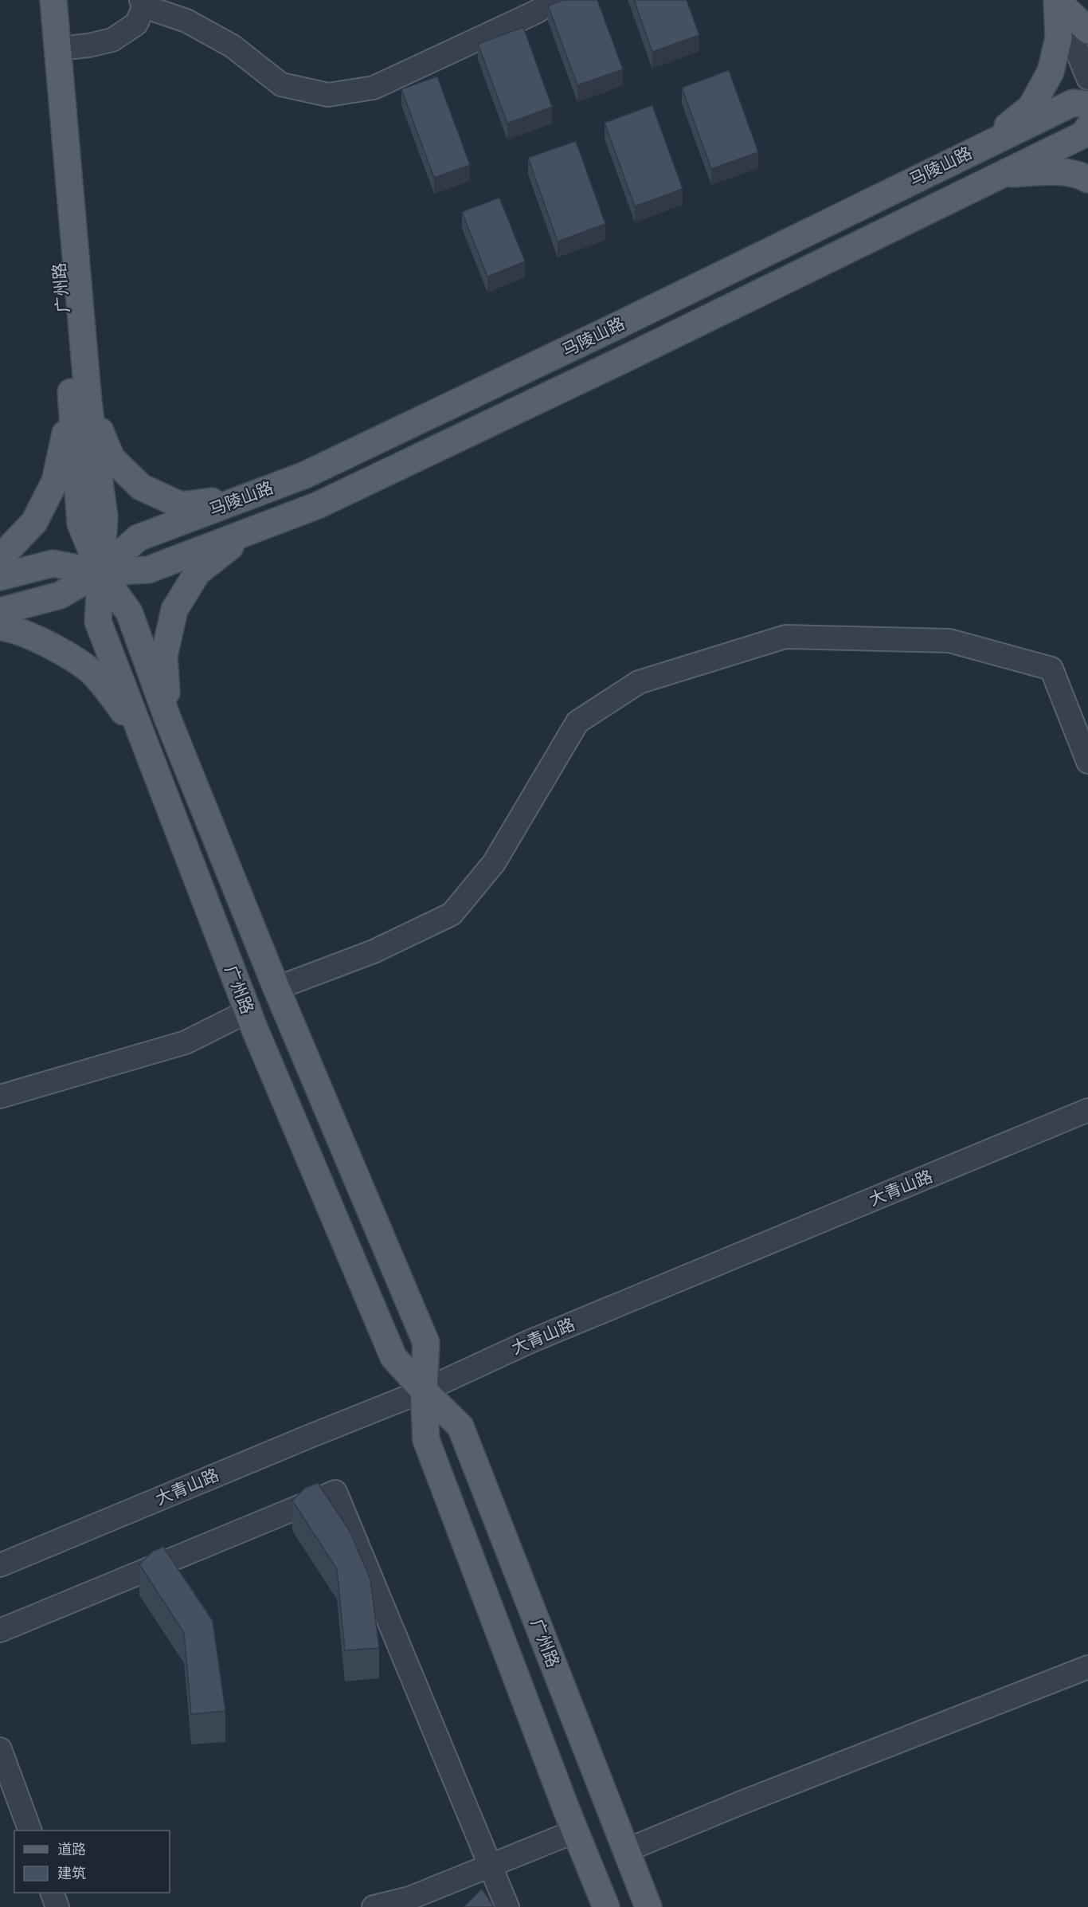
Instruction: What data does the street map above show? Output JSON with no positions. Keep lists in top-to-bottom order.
{
  "streets": {
    "main road": ["马陵山路", "广州路"],
    "street": ["大青山路"]
  },
  "crossings": [
    ["马陵山路", "广州路"],
    ["广州路", "大青山路"]
  ],
  "legend": ["道路", "建筑"]
}
